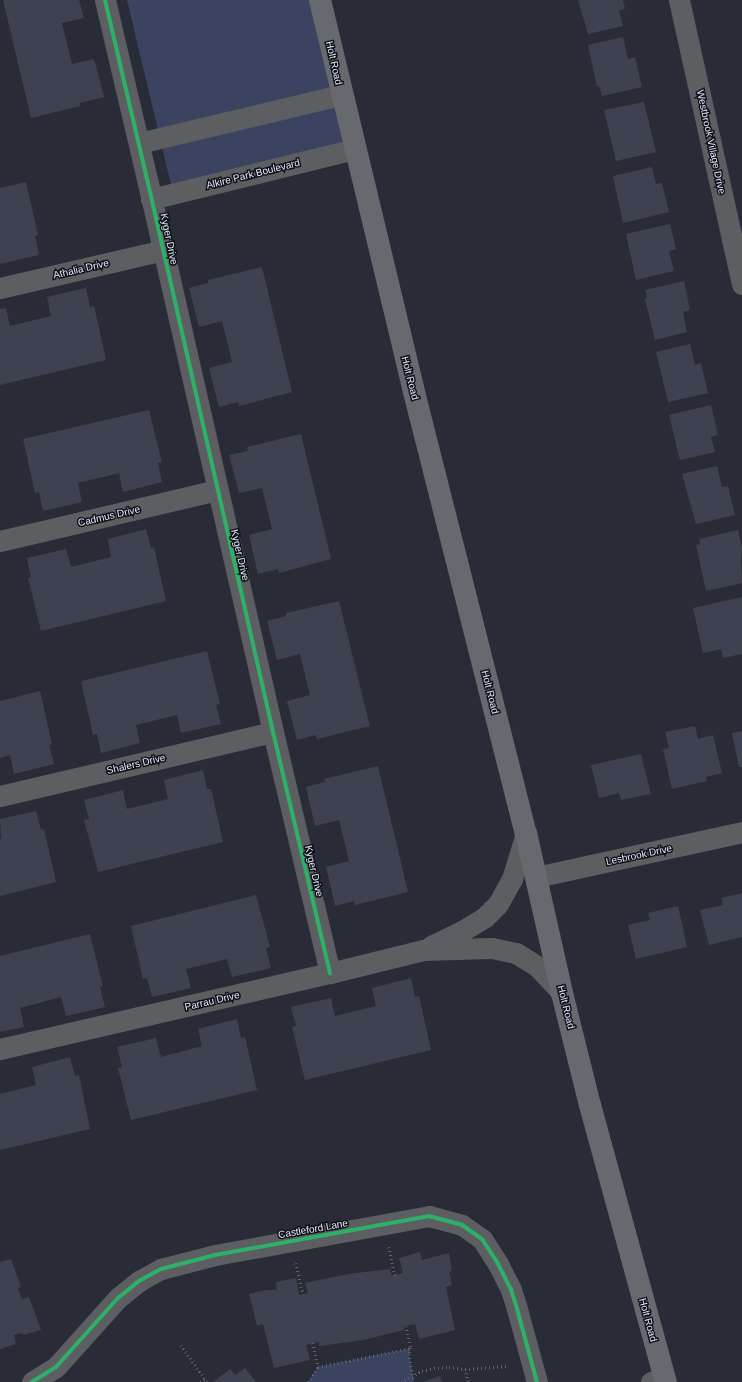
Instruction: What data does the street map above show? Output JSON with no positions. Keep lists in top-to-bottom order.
{
  "streets": {
    "main road": ["Holt Road"],
    "street": [
      "Westbrook Village Drive",
      "Alkire Park Boulevard",
      "Kyger Drive",
      "Athalia Drive",
      "Cadmus Drive",
      "Shalers Drive",
      "Lesbrook Drive",
      "Parrau Drive",
      "Castleford Lane"
    ]
  },
  "crossings": [
    ["Holt Road", "Alkire Park Boulevard"],
    ["Holt Road", "Lesbrook Drive"],
    ["Holt Road", "Parrau Drive"],
    ["Alkire Park Boulevard", "Kyger Drive"],
    ["Kyger Drive", "Athalia Drive"],
    ["Kyger Drive", "Cadmus Drive"],
    ["Kyger Drive", "Shalers Drive"],
    ["Kyger Drive", "Parrau Drive"]
  ]
}
